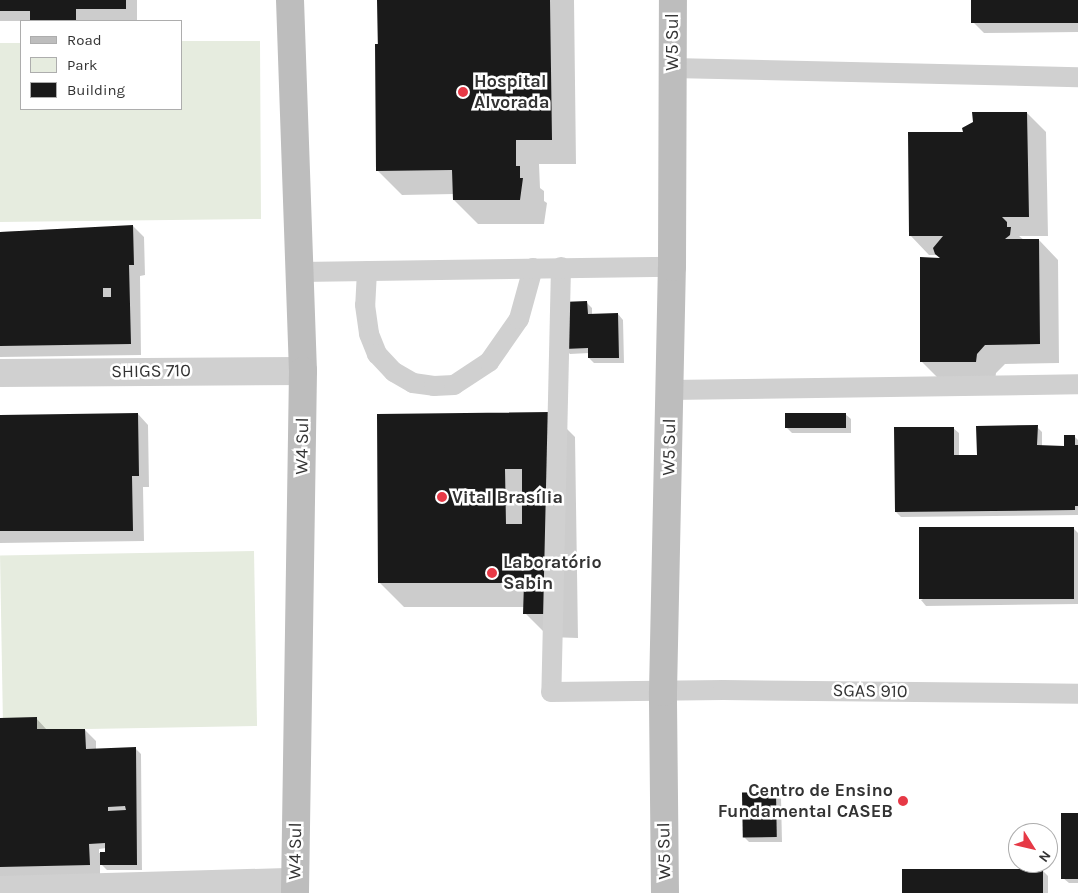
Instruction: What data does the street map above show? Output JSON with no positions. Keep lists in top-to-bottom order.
{
  "streets": {
    "main road": ["W5 Sul", "W4 Sul"],
    "street": ["SHIGS 710"],
    "lane": ["SGAS 910"]
  },
  "crossings": [
    ["W5 Sul", "SGAS 910"],
    ["SHIGS 710", "W4 Sul"]
  ],
  "places": [
    "Hospital Alvorada",
    "Vital Brasília",
    "Laboratório Sabin",
    "Centro de Ensino Fundamental CASEB"
  ],
  "legend": ["Road", "Park", "Building"],
  "north": "bottom right"
}
